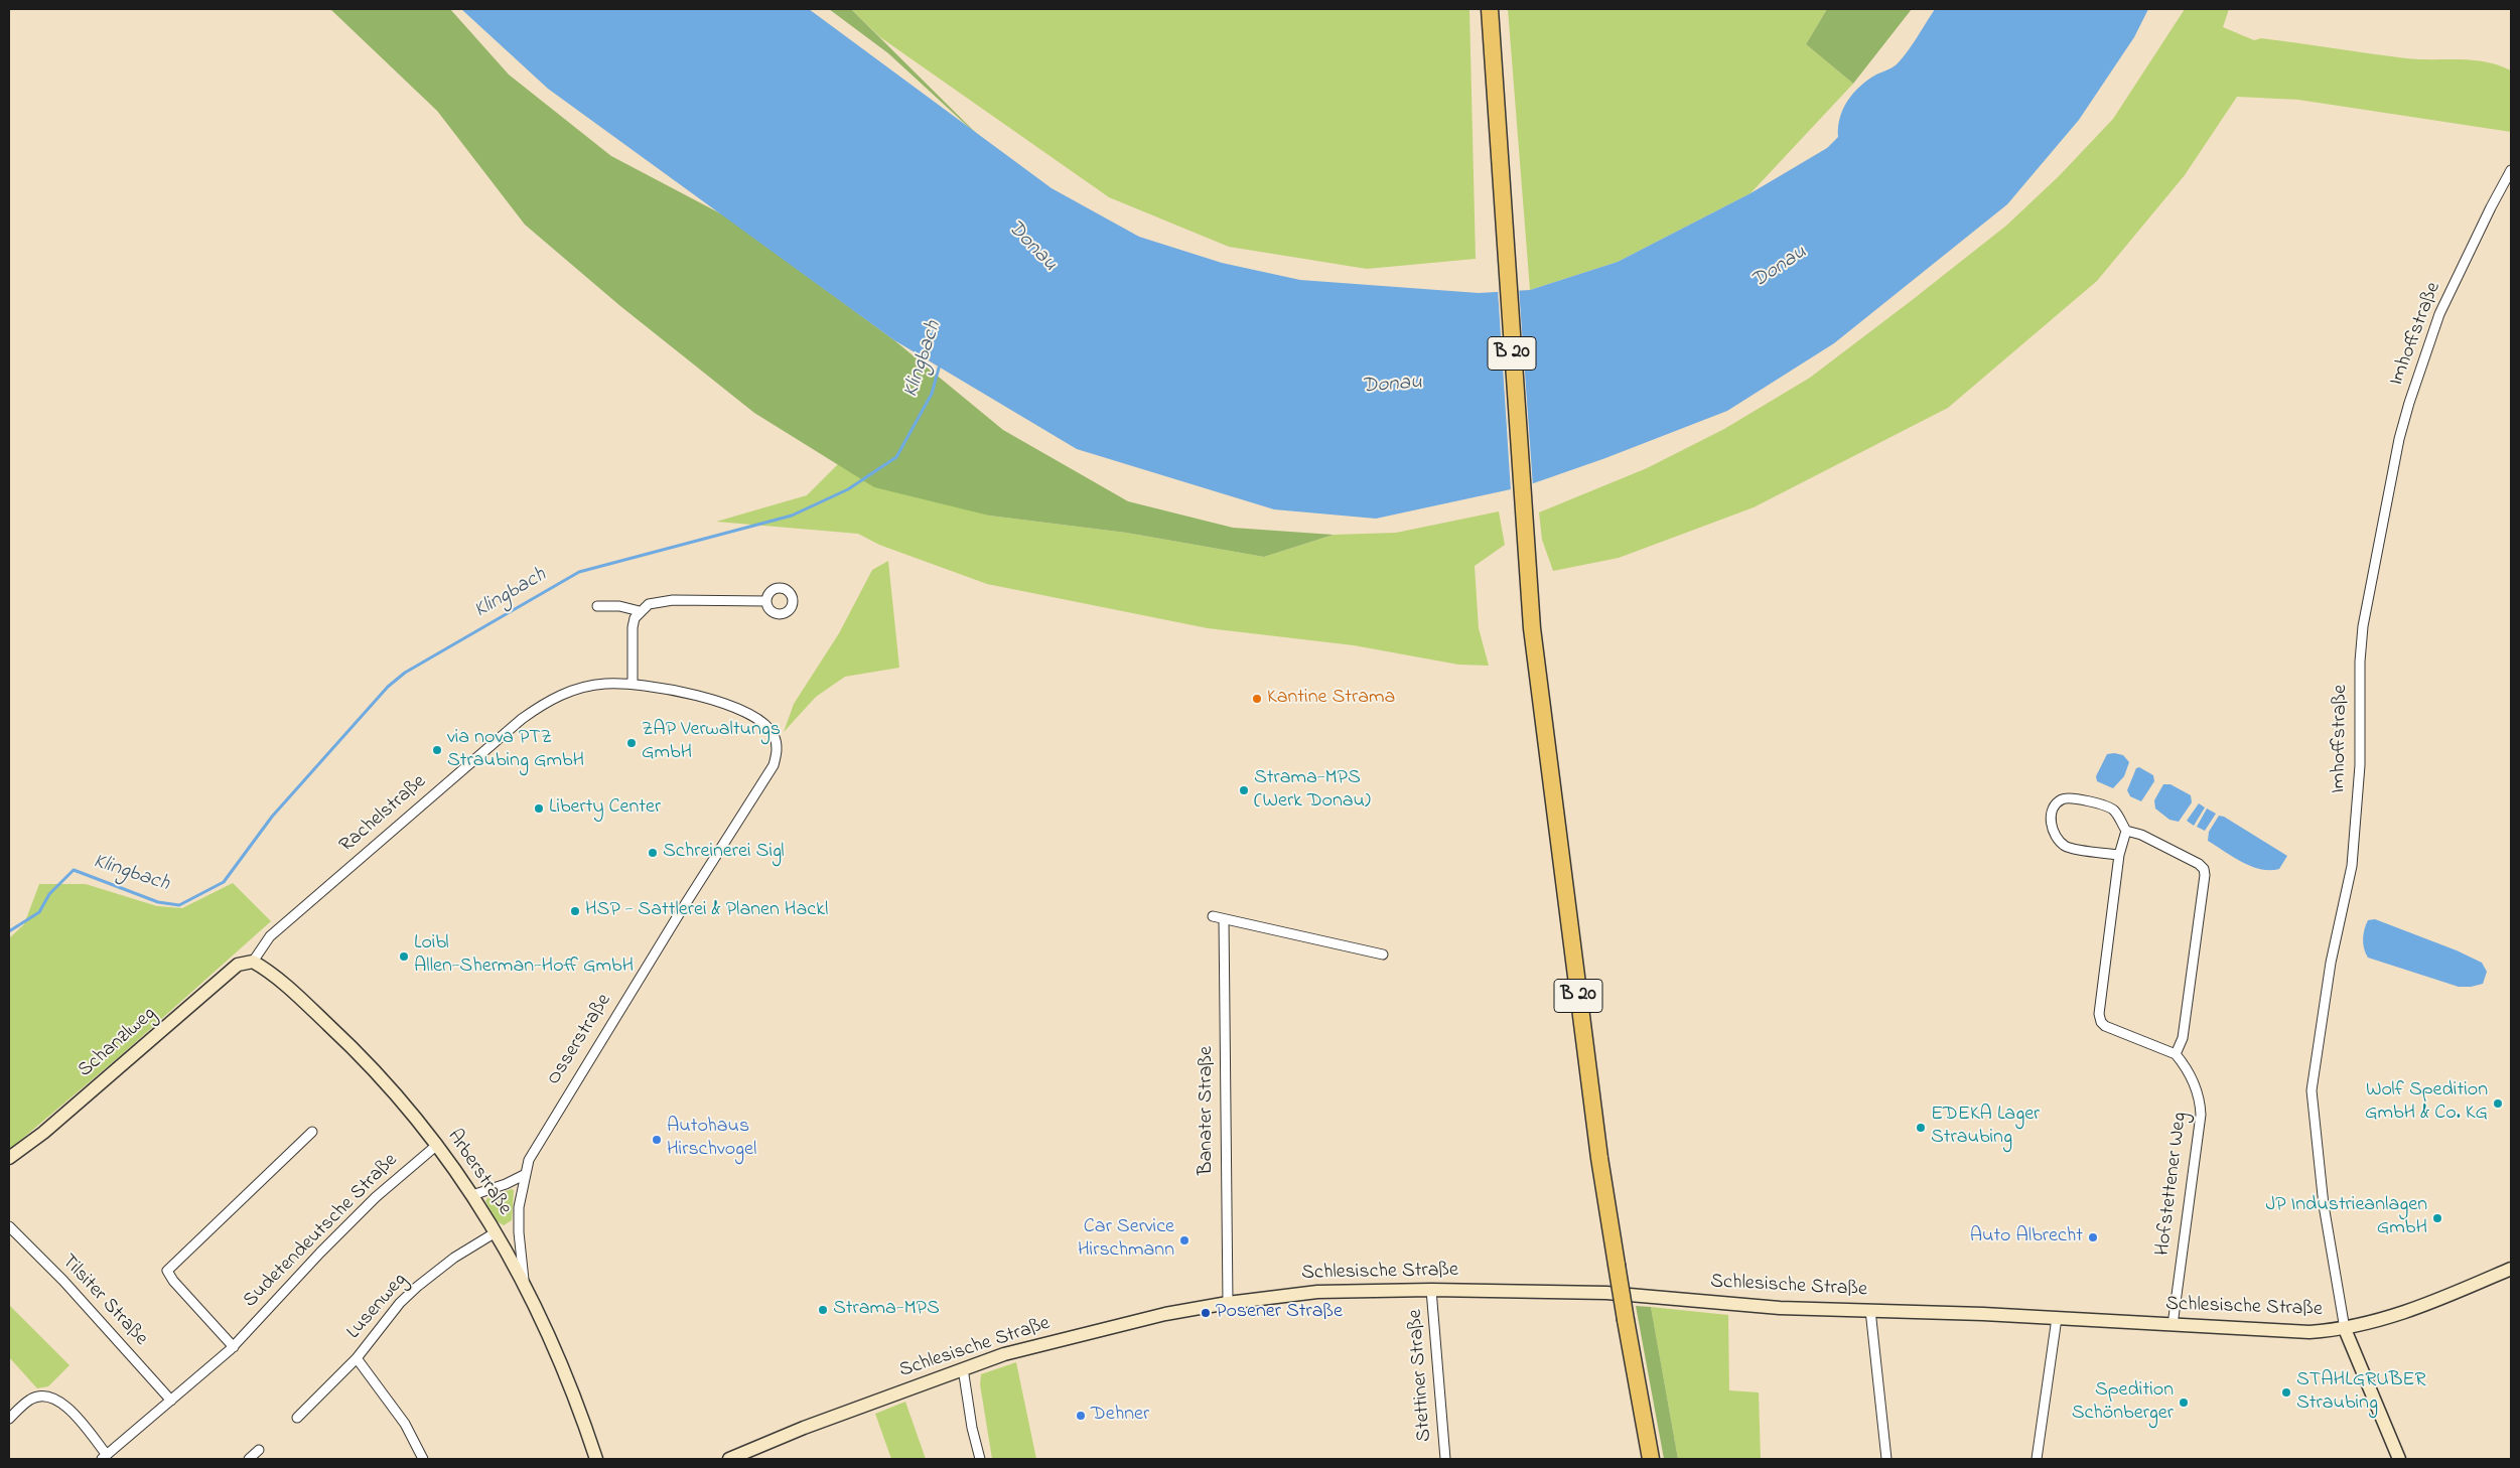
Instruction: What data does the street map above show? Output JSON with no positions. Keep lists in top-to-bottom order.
{
  "streets": {
    "highway": ["B 20"],
    "street": [
      "Imhoffstraße",
      "Rachelstraße",
      "Osserstraße",
      "Schanzlweg",
      "Banater Straße",
      "Arberstraße",
      "Hofstettener Weg",
      "Sudetendeutsche Straße",
      "Schlesische Straße",
      "Tilsiter Straße",
      "Lusenweg",
      "Stettiner Straße"
    ]
  },
  "crossings": [
    ["Imhoffstraße", "Schlesische Straße"],
    ["Rachelstraße", "Osserstraße"],
    ["Rachelstraße", "Schanzlweg"],
    ["Rachelstraße", "Arberstraße"],
    ["Osserstraße", "Arberstraße"],
    ["Schanzlweg", "Arberstraße"],
    ["Banater Straße", "Schlesische Straße"],
    ["Arberstraße", "Sudetendeutsche Straße"],
    ["Arberstraße", "Lusenweg"],
    ["Hofstettener Weg", "Schlesische Straße"],
    ["Sudetendeutsche Straße", "Tilsiter Straße"],
    ["Schlesische Straße", "Stettiner Straße"]
  ],
  "water": ["Donau", "Klingbach"],
  "places": [
    "Kantine Strama",
    "ZAP Verwaltungs GmbH",
    "via nova PTZ Straubing GmbH",
    "Strama-MPS (Werk Donau)",
    "Liberty Center",
    "Schreinerei Sigl",
    "HSP - Sattlerei & Planen Hackl",
    "Loibl Allen-Sherman-Hoff GmbH",
    "Wolf Spedition GmbH & Co. KG",
    "EDEKA Lager Straubing",
    "Autohaus Hirschvogel",
    "JP Industrieanlagen GmbH",
    "Auto Albrecht",
    "Car Service Hirschmann",
    "Strama-MPS",
    "Posener Straße",
    "STAHLGRUBER Straubing",
    "Spedition Schönberger",
    "Dehner"
  ]
}
